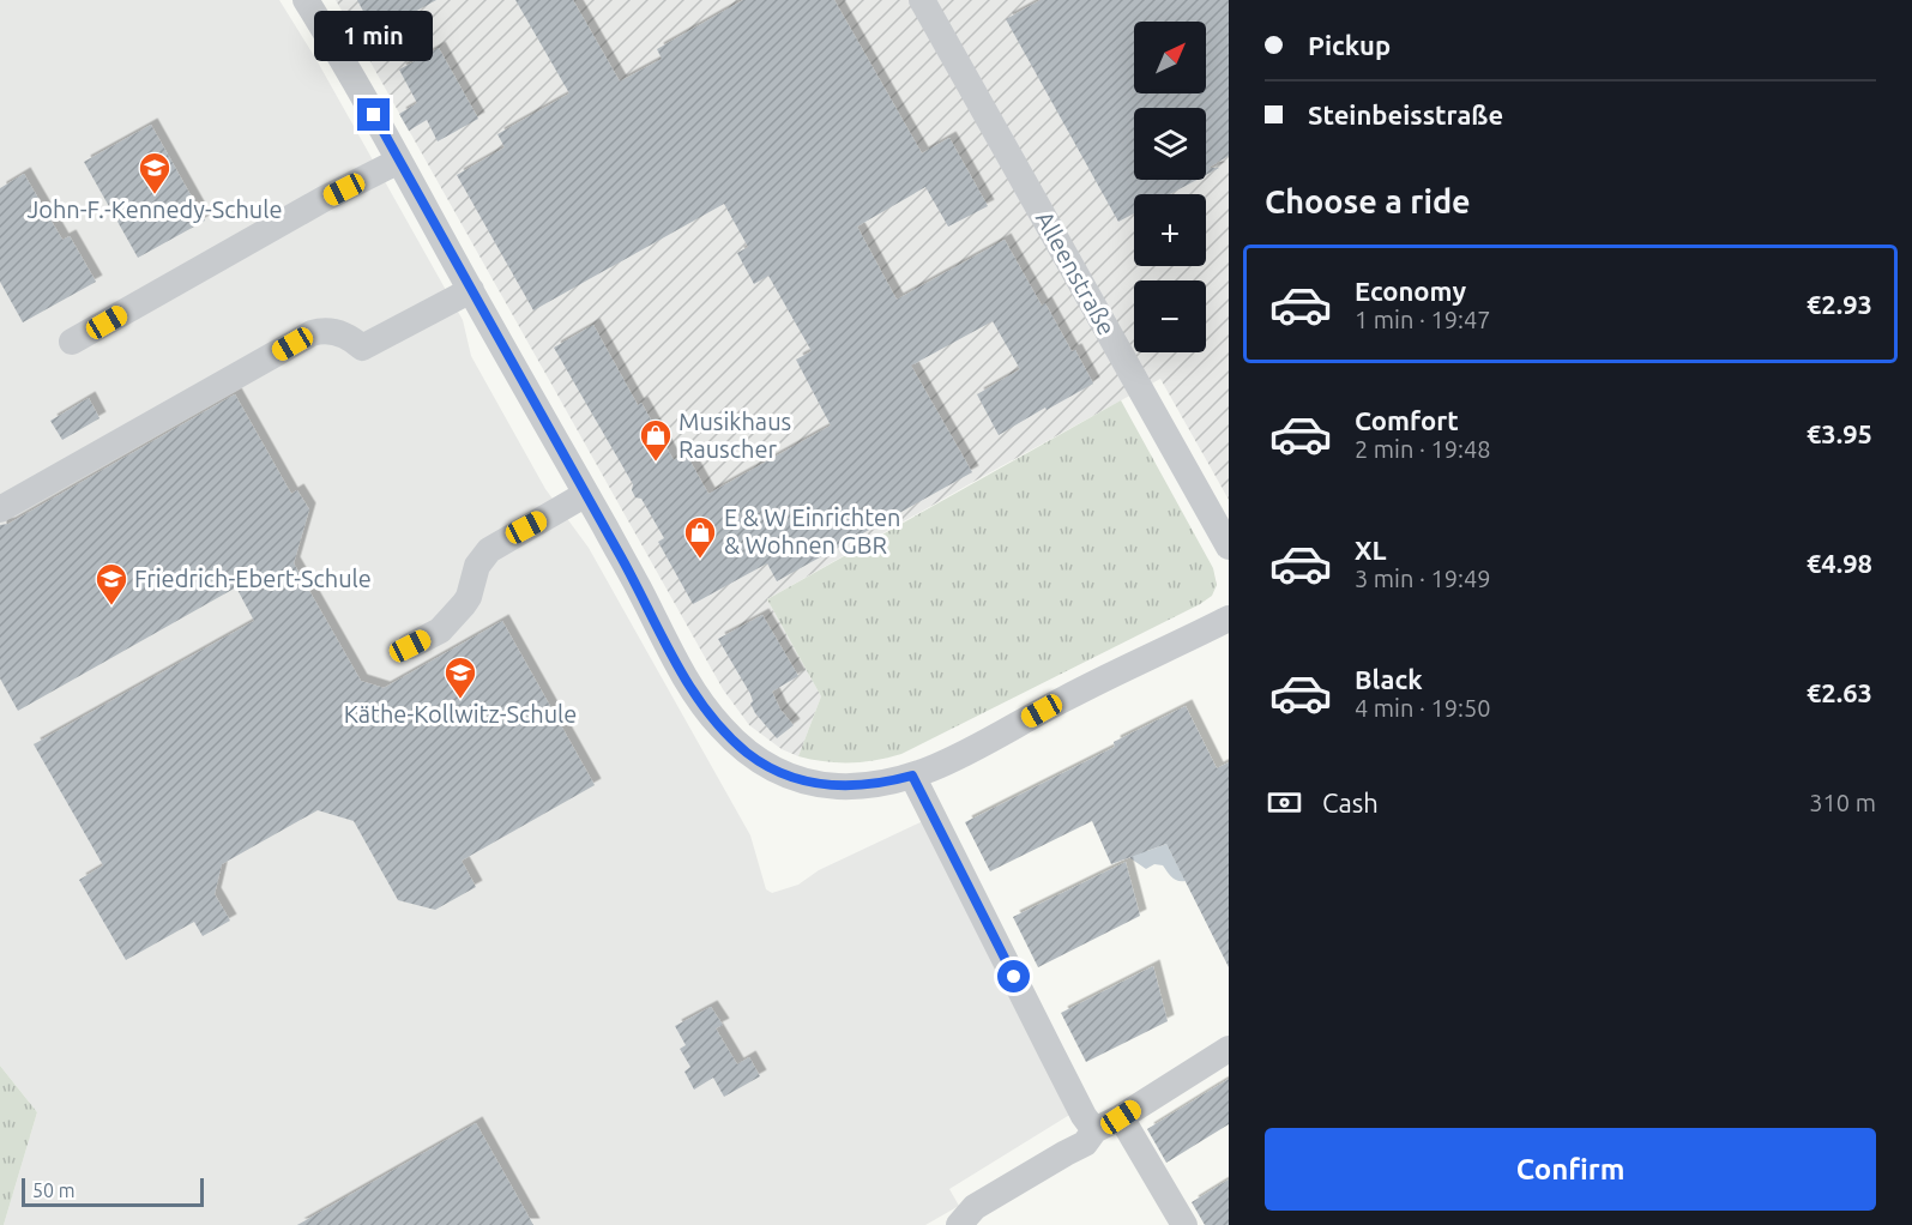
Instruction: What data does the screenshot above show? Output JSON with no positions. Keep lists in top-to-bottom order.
{
  "streets": {
    "street": ["Alleenstraße"]
  },
  "places": {
    "school or university": ["John-F.-Kennedy-Schule", "Friedrich-Ebert-Schule", "Käthe-Kollwitz-Schule"],
    "shop": ["Musikhaus Rauscher", "E & W Einrichten & Wohnen GBR"]
  },
  "scale_bar": "50 m",
  "north": "top right",
  "page": {
    "banner": ["Pickup", "Steinbeisstraße"],
    "bubble": "1 min",
    "map_buttons": ["+", "−"],
    "heading": "Choose a ride",
    "list": [
      {
        "name": "Economy",
        "note": "1 min · 19:47",
        "value": "€2.93"
      },
      {
        "name": "Comfort",
        "note": "2 min · 19:48",
        "value": "€3.95"
      },
      {
        "name": "XL",
        "note": "3 min · 19:49",
        "value": "€4.98"
      },
      {
        "name": "Black",
        "note": "4 min · 19:50",
        "value": "€2.63"
      }
    ],
    "pay": ["Cash", "310 m"],
    "buttons": "Confirm",
    "scale": "50 m"
  }
}
